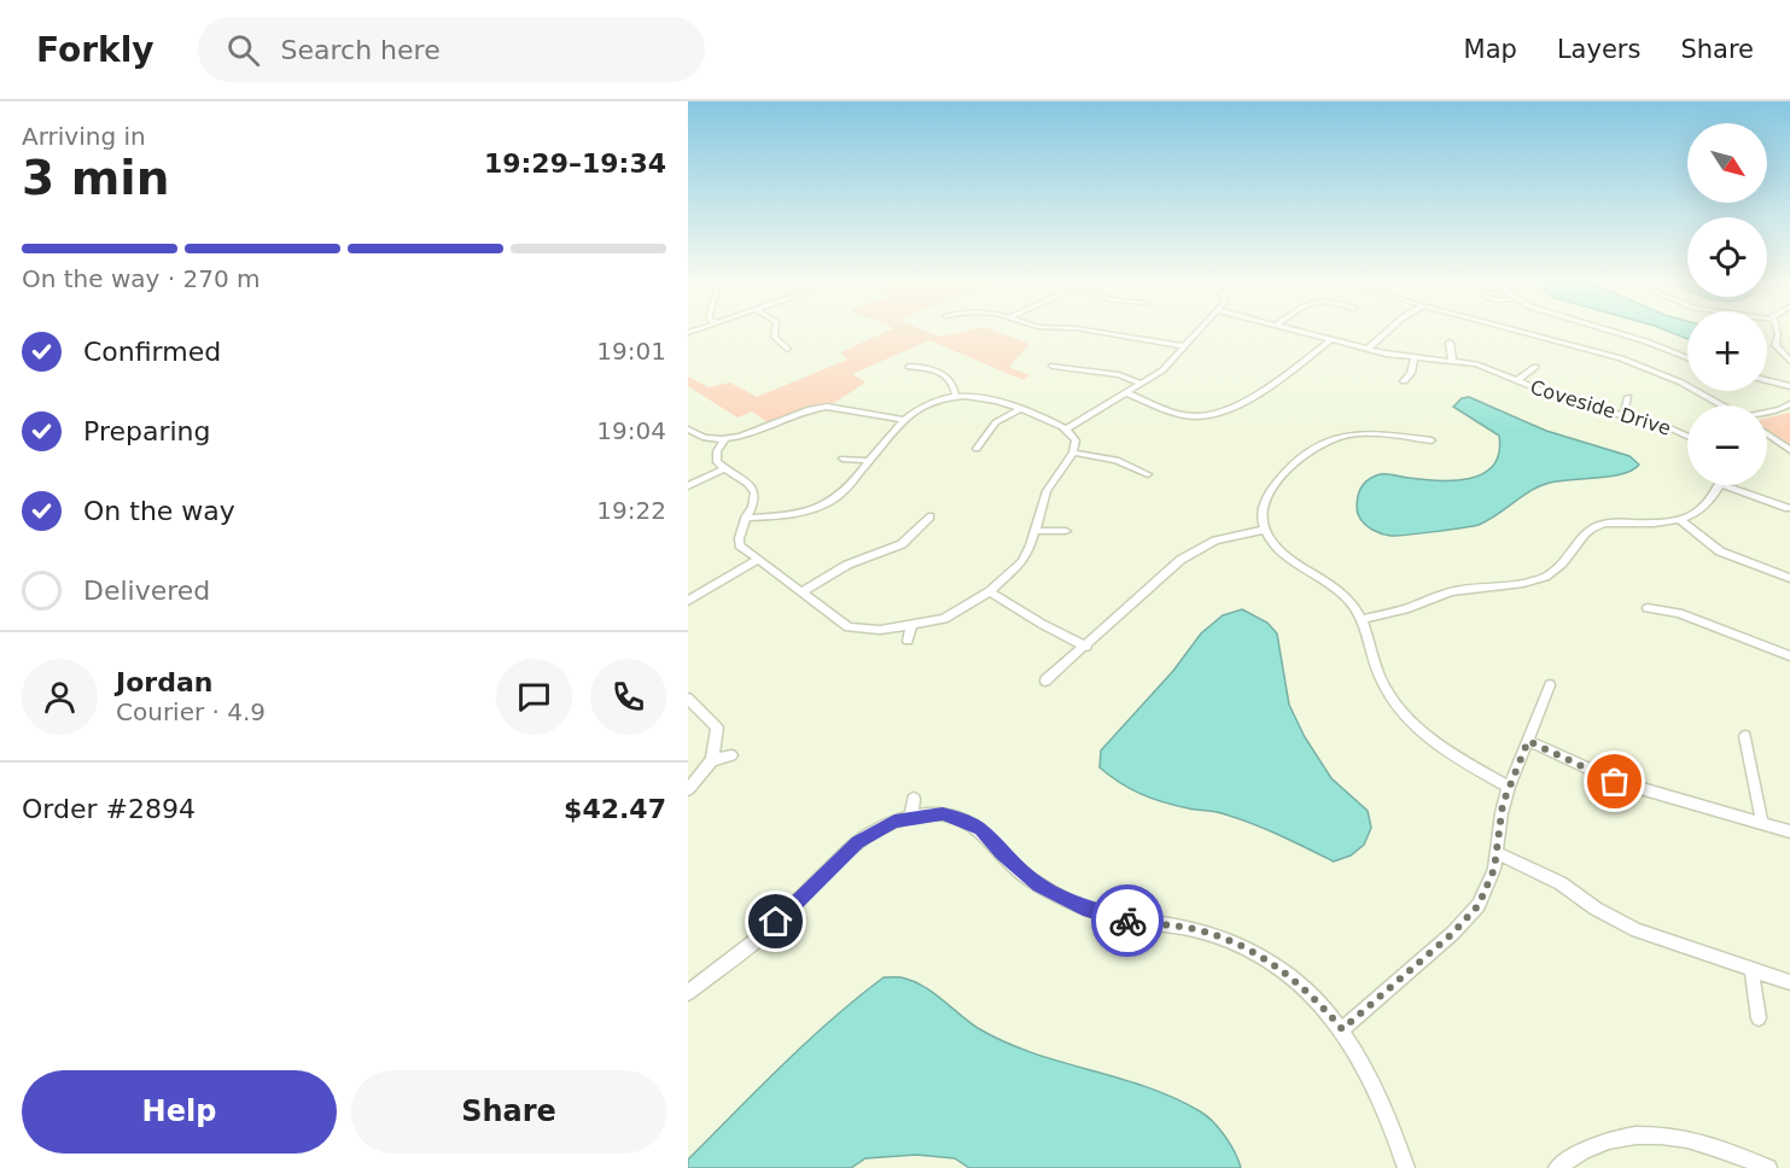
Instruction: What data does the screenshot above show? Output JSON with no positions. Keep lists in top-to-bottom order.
{
  "streets": {
    "street": ["Coveside Drive"]
  },
  "north": "bottom right",
  "page": {
    "header": "Forkly",
    "search": "Search here",
    "nav": ["Map", "Layers", "Share"],
    "heading": ["3 min", "Arriving in", "19:29–19:34"],
    "panel": [
      "Jordan",
      "Courier · 4.9",
      "Order #2894",
      "$42.47"
    ],
    "map_buttons": ["+", "−"],
    "bar": "On the way · 270 m",
    "list": [
      ["Confirmed", "19:01"],
      ["Preparing", "19:04"],
      ["On the way", "19:22"],
      "Delivered"
    ],
    "buttons": ["Help", "Share"]
  }
}
